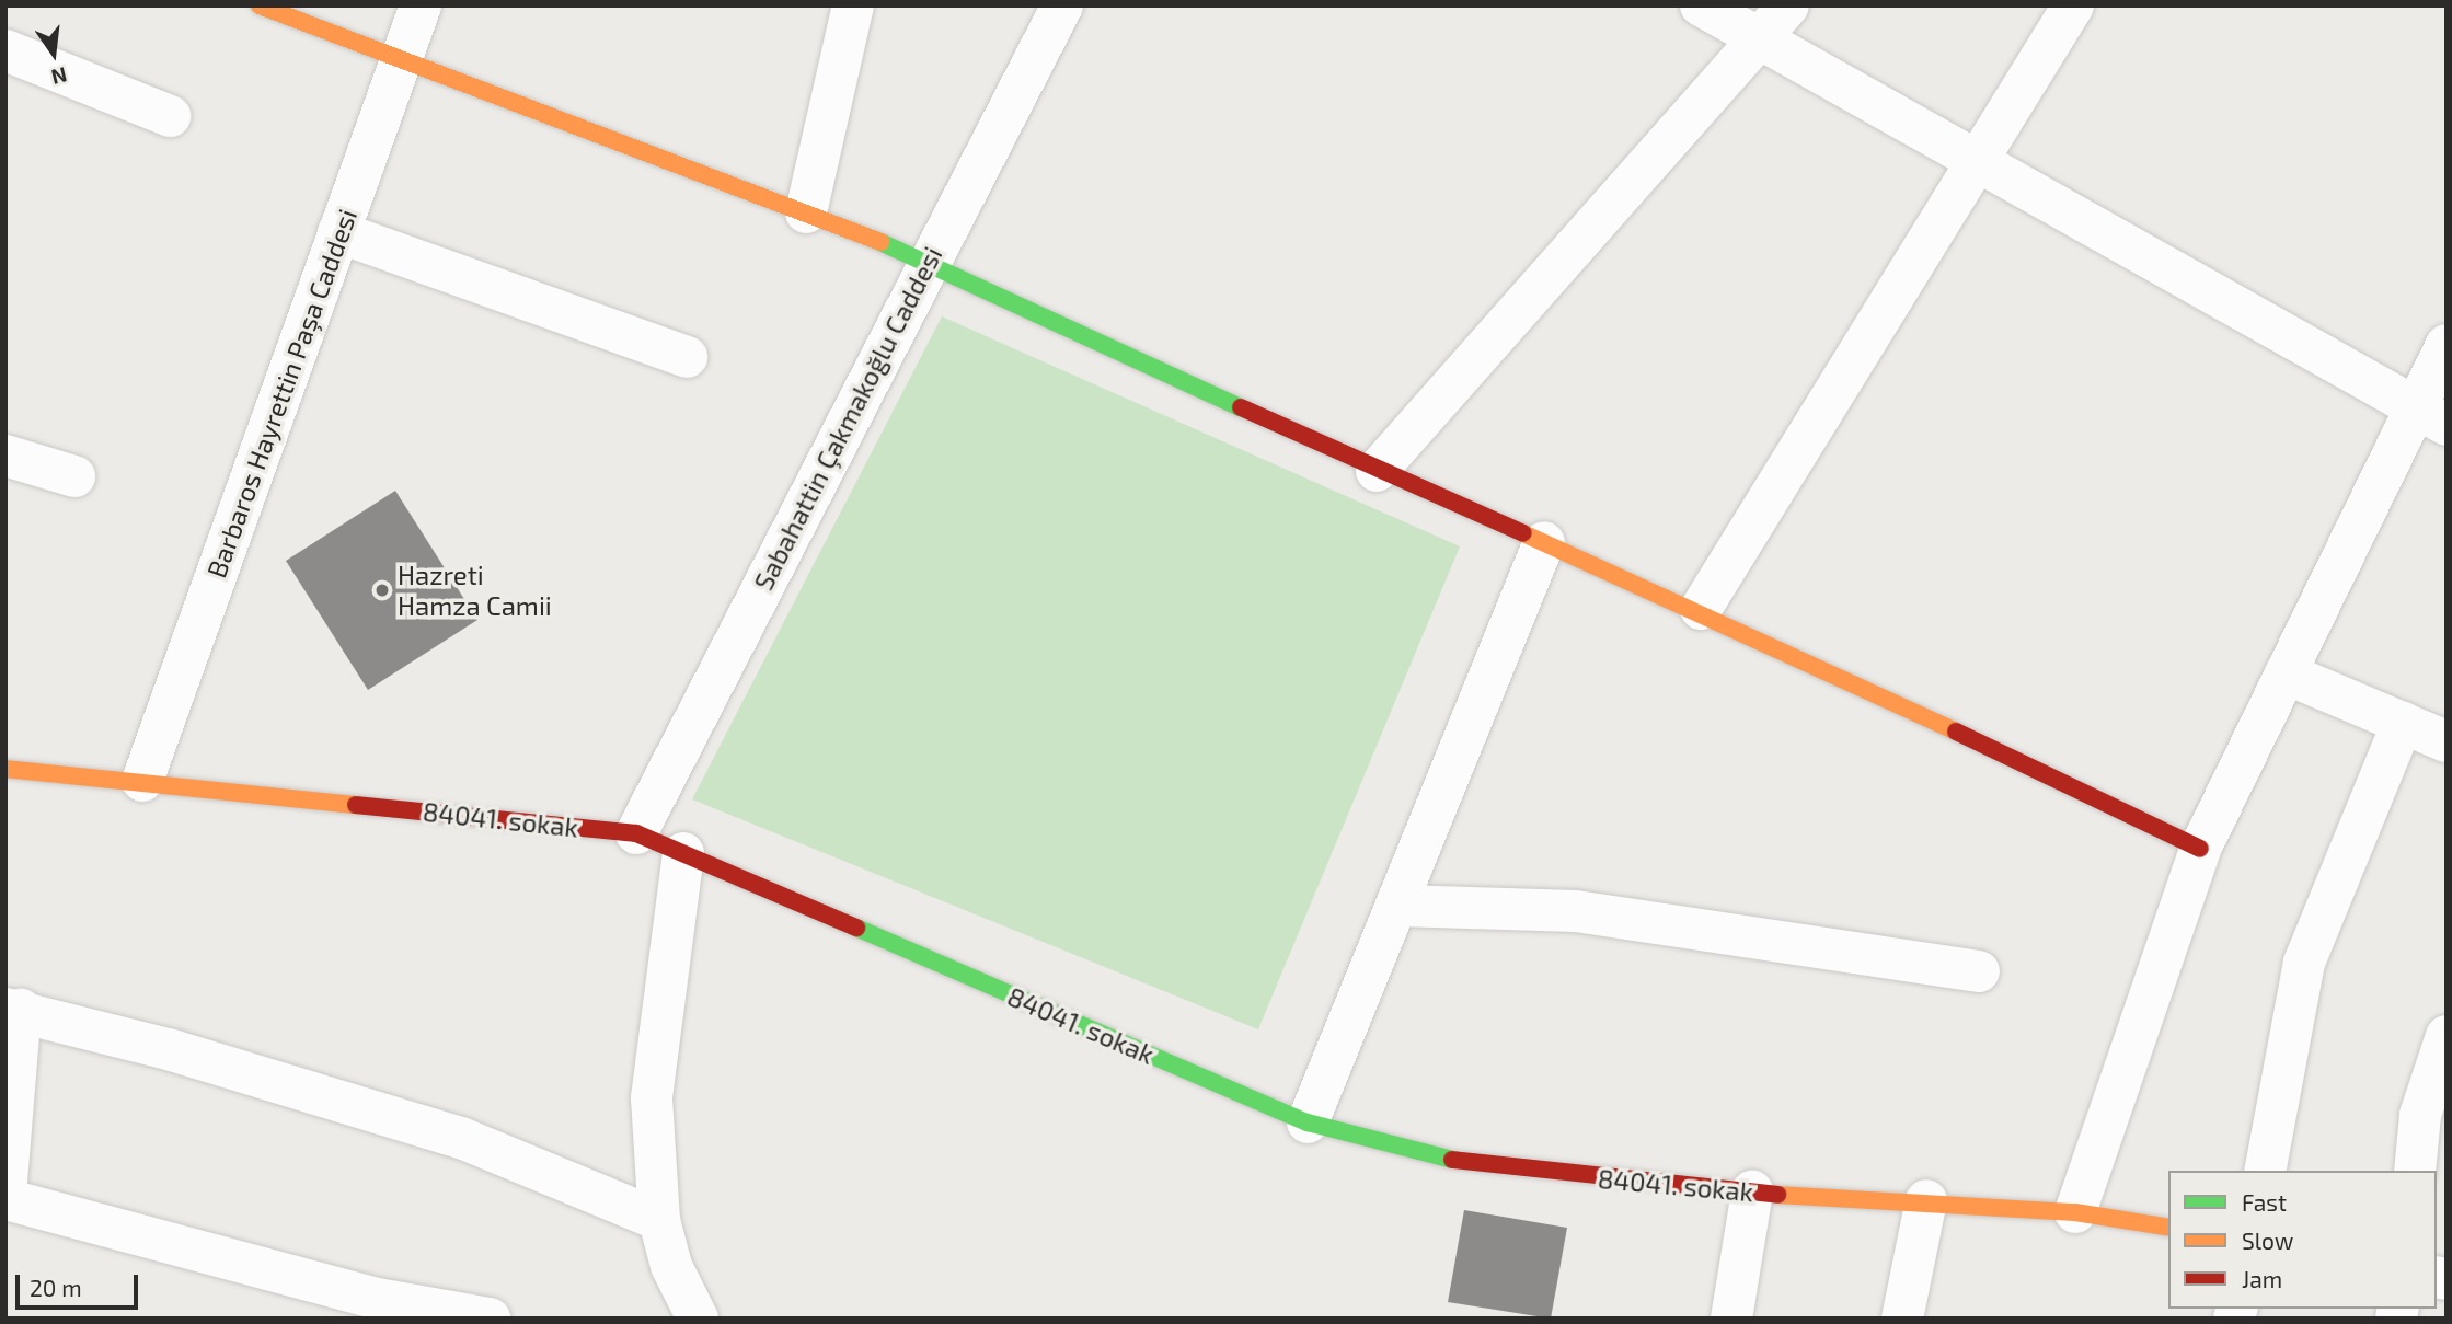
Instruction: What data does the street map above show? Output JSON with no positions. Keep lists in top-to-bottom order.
{
  "streets": {
    "street": ["Barbaros Hayrettin Paşa Caddesi", "Sabahattin Çakmakoğlu Caddesi", "84041. sokak"]
  },
  "crossings": [
    ["Barbaros Hayrettin Paşa Caddesi", "84041. sokak"],
    ["Sabahattin Çakmakoğlu Caddesi", "84041. sokak"]
  ],
  "places": ["Hazreti Hamza Camii"],
  "legend": ["Fast", "Slow", "Jam"],
  "scale_bar": "20 m",
  "north": "bottom"
}
